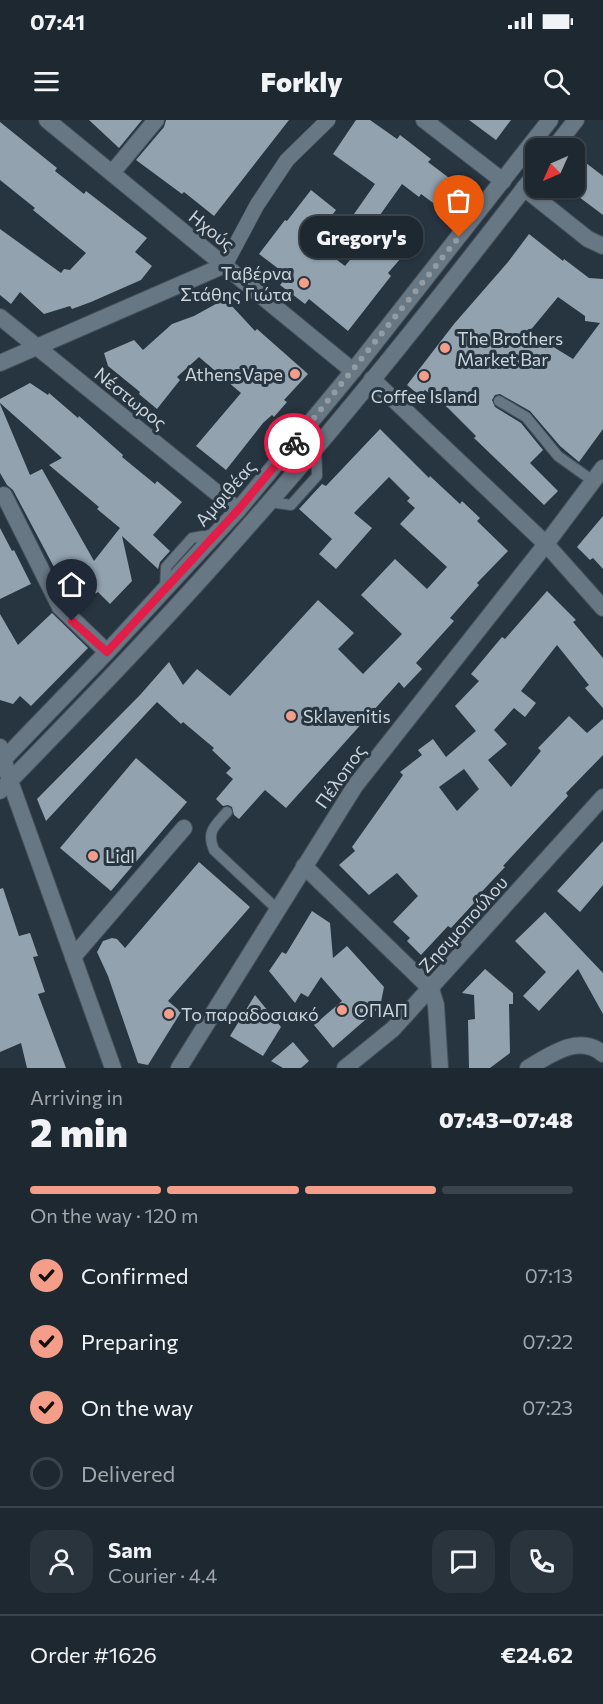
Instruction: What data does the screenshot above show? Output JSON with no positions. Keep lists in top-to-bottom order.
{
  "streets": {
    "street": [
      "Ηχούς",
      "Νέστωρος",
      "Αμφιθέας",
      "Πέλοπος",
      "Ζησιμοπούλου"
    ]
  },
  "crossings": [
    ["Ηχούς", "Αμφιθέας"],
    ["Νέστωρος", "Αμφιθέας"]
  ],
  "places": [
    "Gregory's",
    "Ταβέρνα Στάθης Γιώτα",
    "The Brothers Market Bar",
    "AthensVape",
    "Coffee Island",
    "Sklavenitis",
    "Lidl",
    "ΟΠΑΠ",
    "Το παραδοσιακό"
  ],
  "north": "bottom left",
  "page": {
    "status": "07:41",
    "header": "Forkly",
    "bubble": "Gregory's",
    "heading": ["2 min", "Arriving in", "07:43–07:48"],
    "panel": [
      "Sam",
      "Courier · 4.4",
      "Order #1626",
      "€24.62"
    ],
    "bar": "On the way · 120 m",
    "list": [
      ["Confirmed", "07:13"],
      ["Preparing", "07:22"],
      ["On the way", "07:23"],
      "Delivered"
    ]
  }
}
